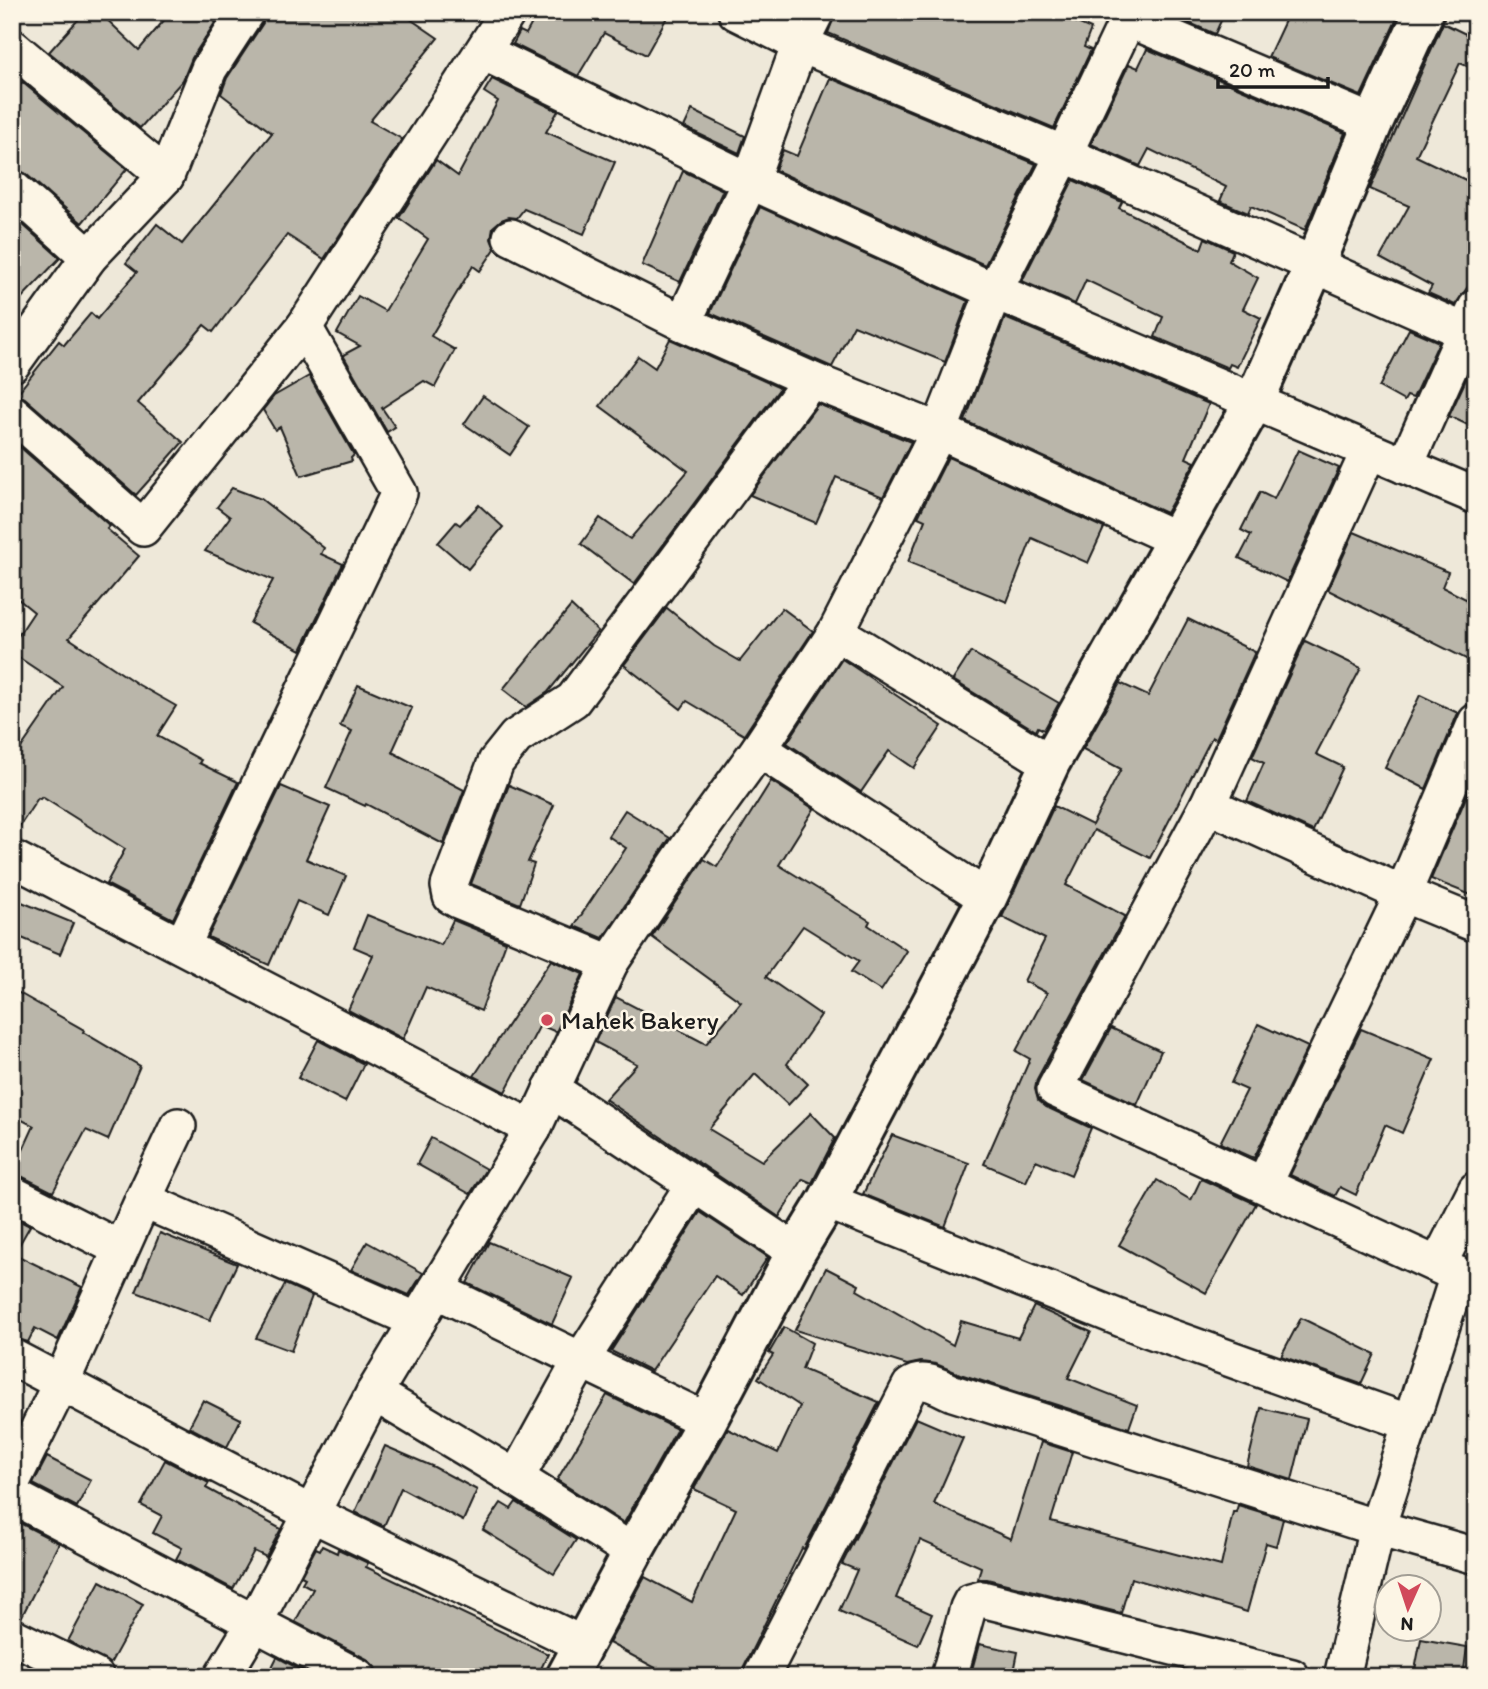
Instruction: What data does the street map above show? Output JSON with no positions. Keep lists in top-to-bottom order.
{
  "places": ["Mahek Bakery"],
  "scale_bar": "20 m",
  "north": "bottom"
}
